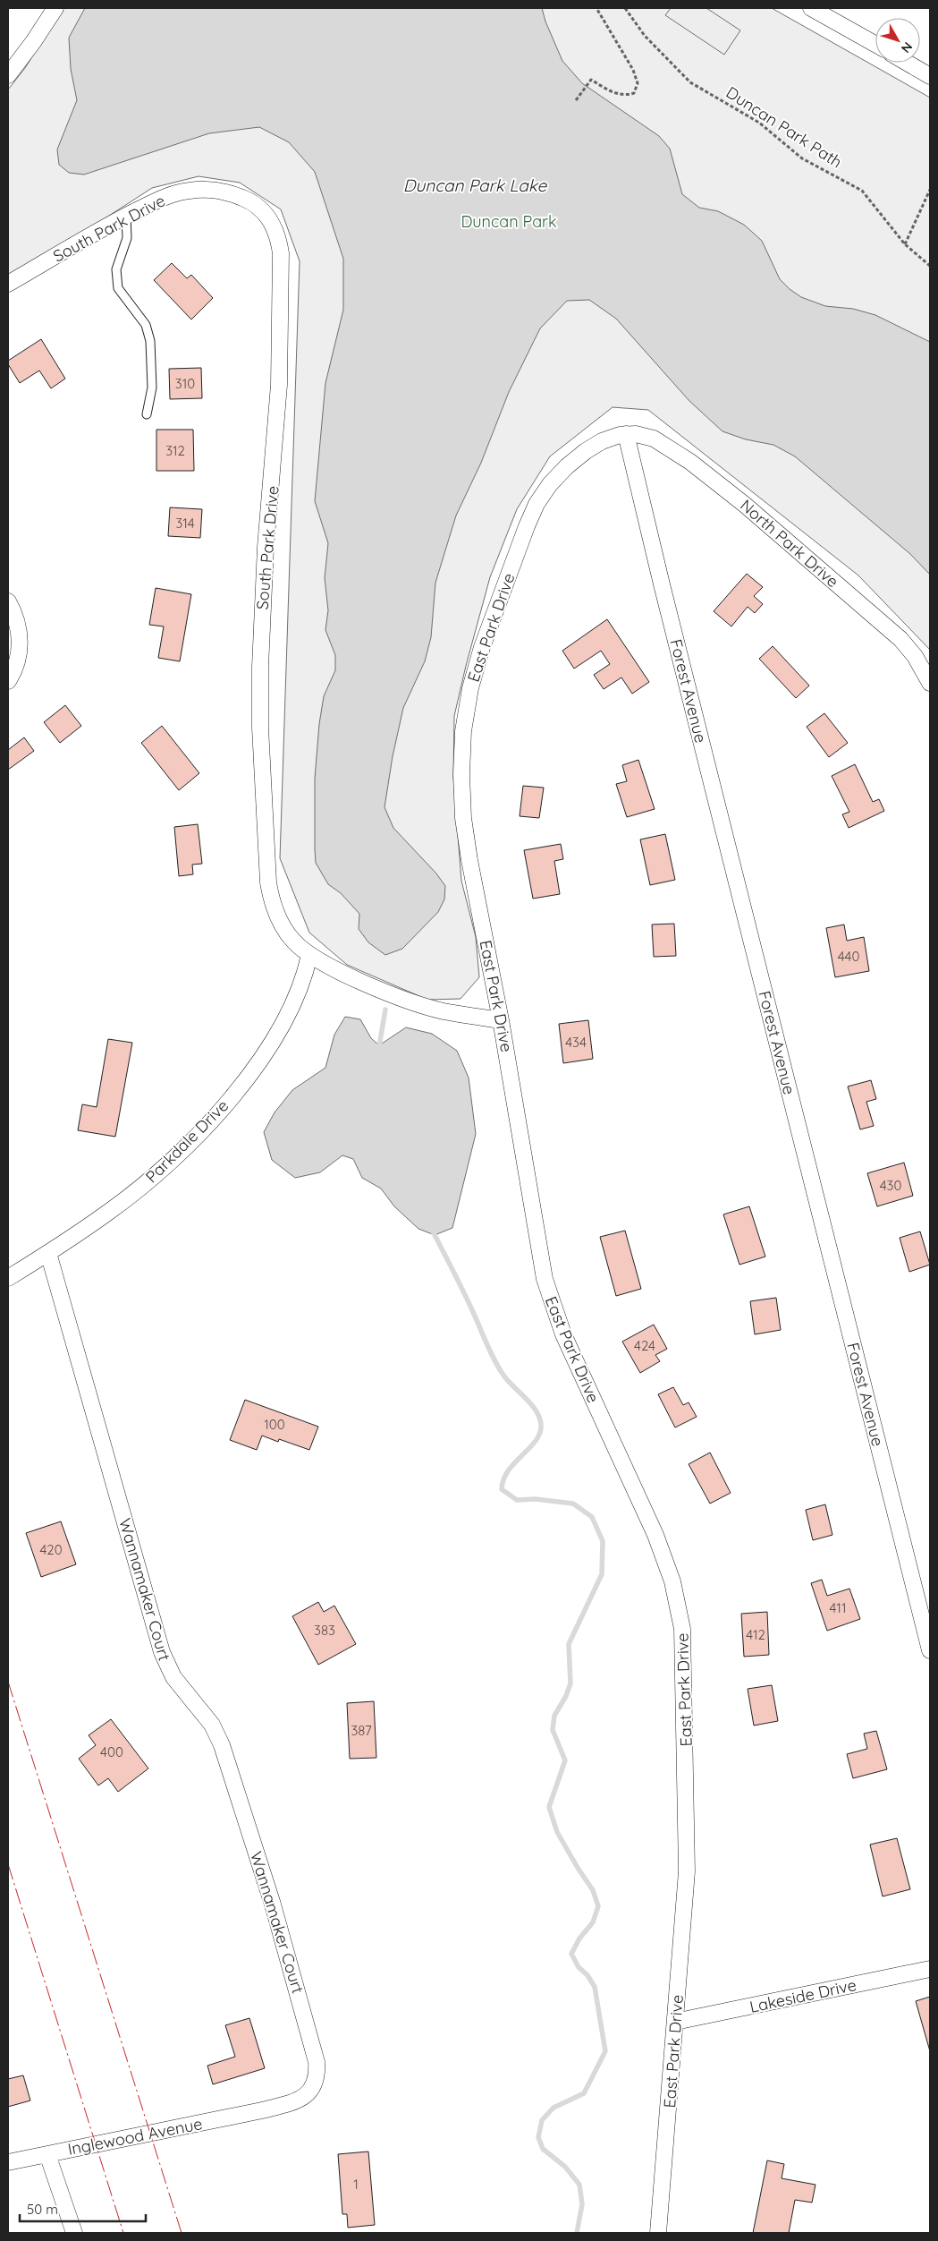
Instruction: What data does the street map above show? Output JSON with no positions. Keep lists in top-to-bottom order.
{
  "streets": {
    "street": [
      "South Park Drive",
      "North Park Drive",
      "East Park Drive",
      "Forest Avenue",
      "Parkdale Drive",
      "Wannamaker Court",
      "Lakeside Drive",
      "Inglewood Avenue"
    ],
    "path": ["Duncan Park Path"]
  },
  "crossings": [
    ["South Park Drive", "East Park Drive"],
    ["South Park Drive", "Parkdale Drive"],
    ["North Park Drive", "East Park Drive"],
    ["North Park Drive", "Forest Avenue"],
    ["East Park Drive", "Forest Avenue"],
    ["East Park Drive", "Lakeside Drive"],
    ["Parkdale Drive", "Wannamaker Court"],
    ["Wannamaker Court", "Inglewood Avenue"]
  ],
  "water": ["Duncan Park Lake"],
  "parks": ["Duncan Park"],
  "house_numbers": [
    "310",
    "312",
    "314",
    "440",
    "434",
    "430",
    "424",
    "100",
    "420",
    "411",
    "383",
    "412",
    "387",
    "400",
    "1"
  ],
  "scale_bar": "50 m",
  "north": "bottom right"
}
